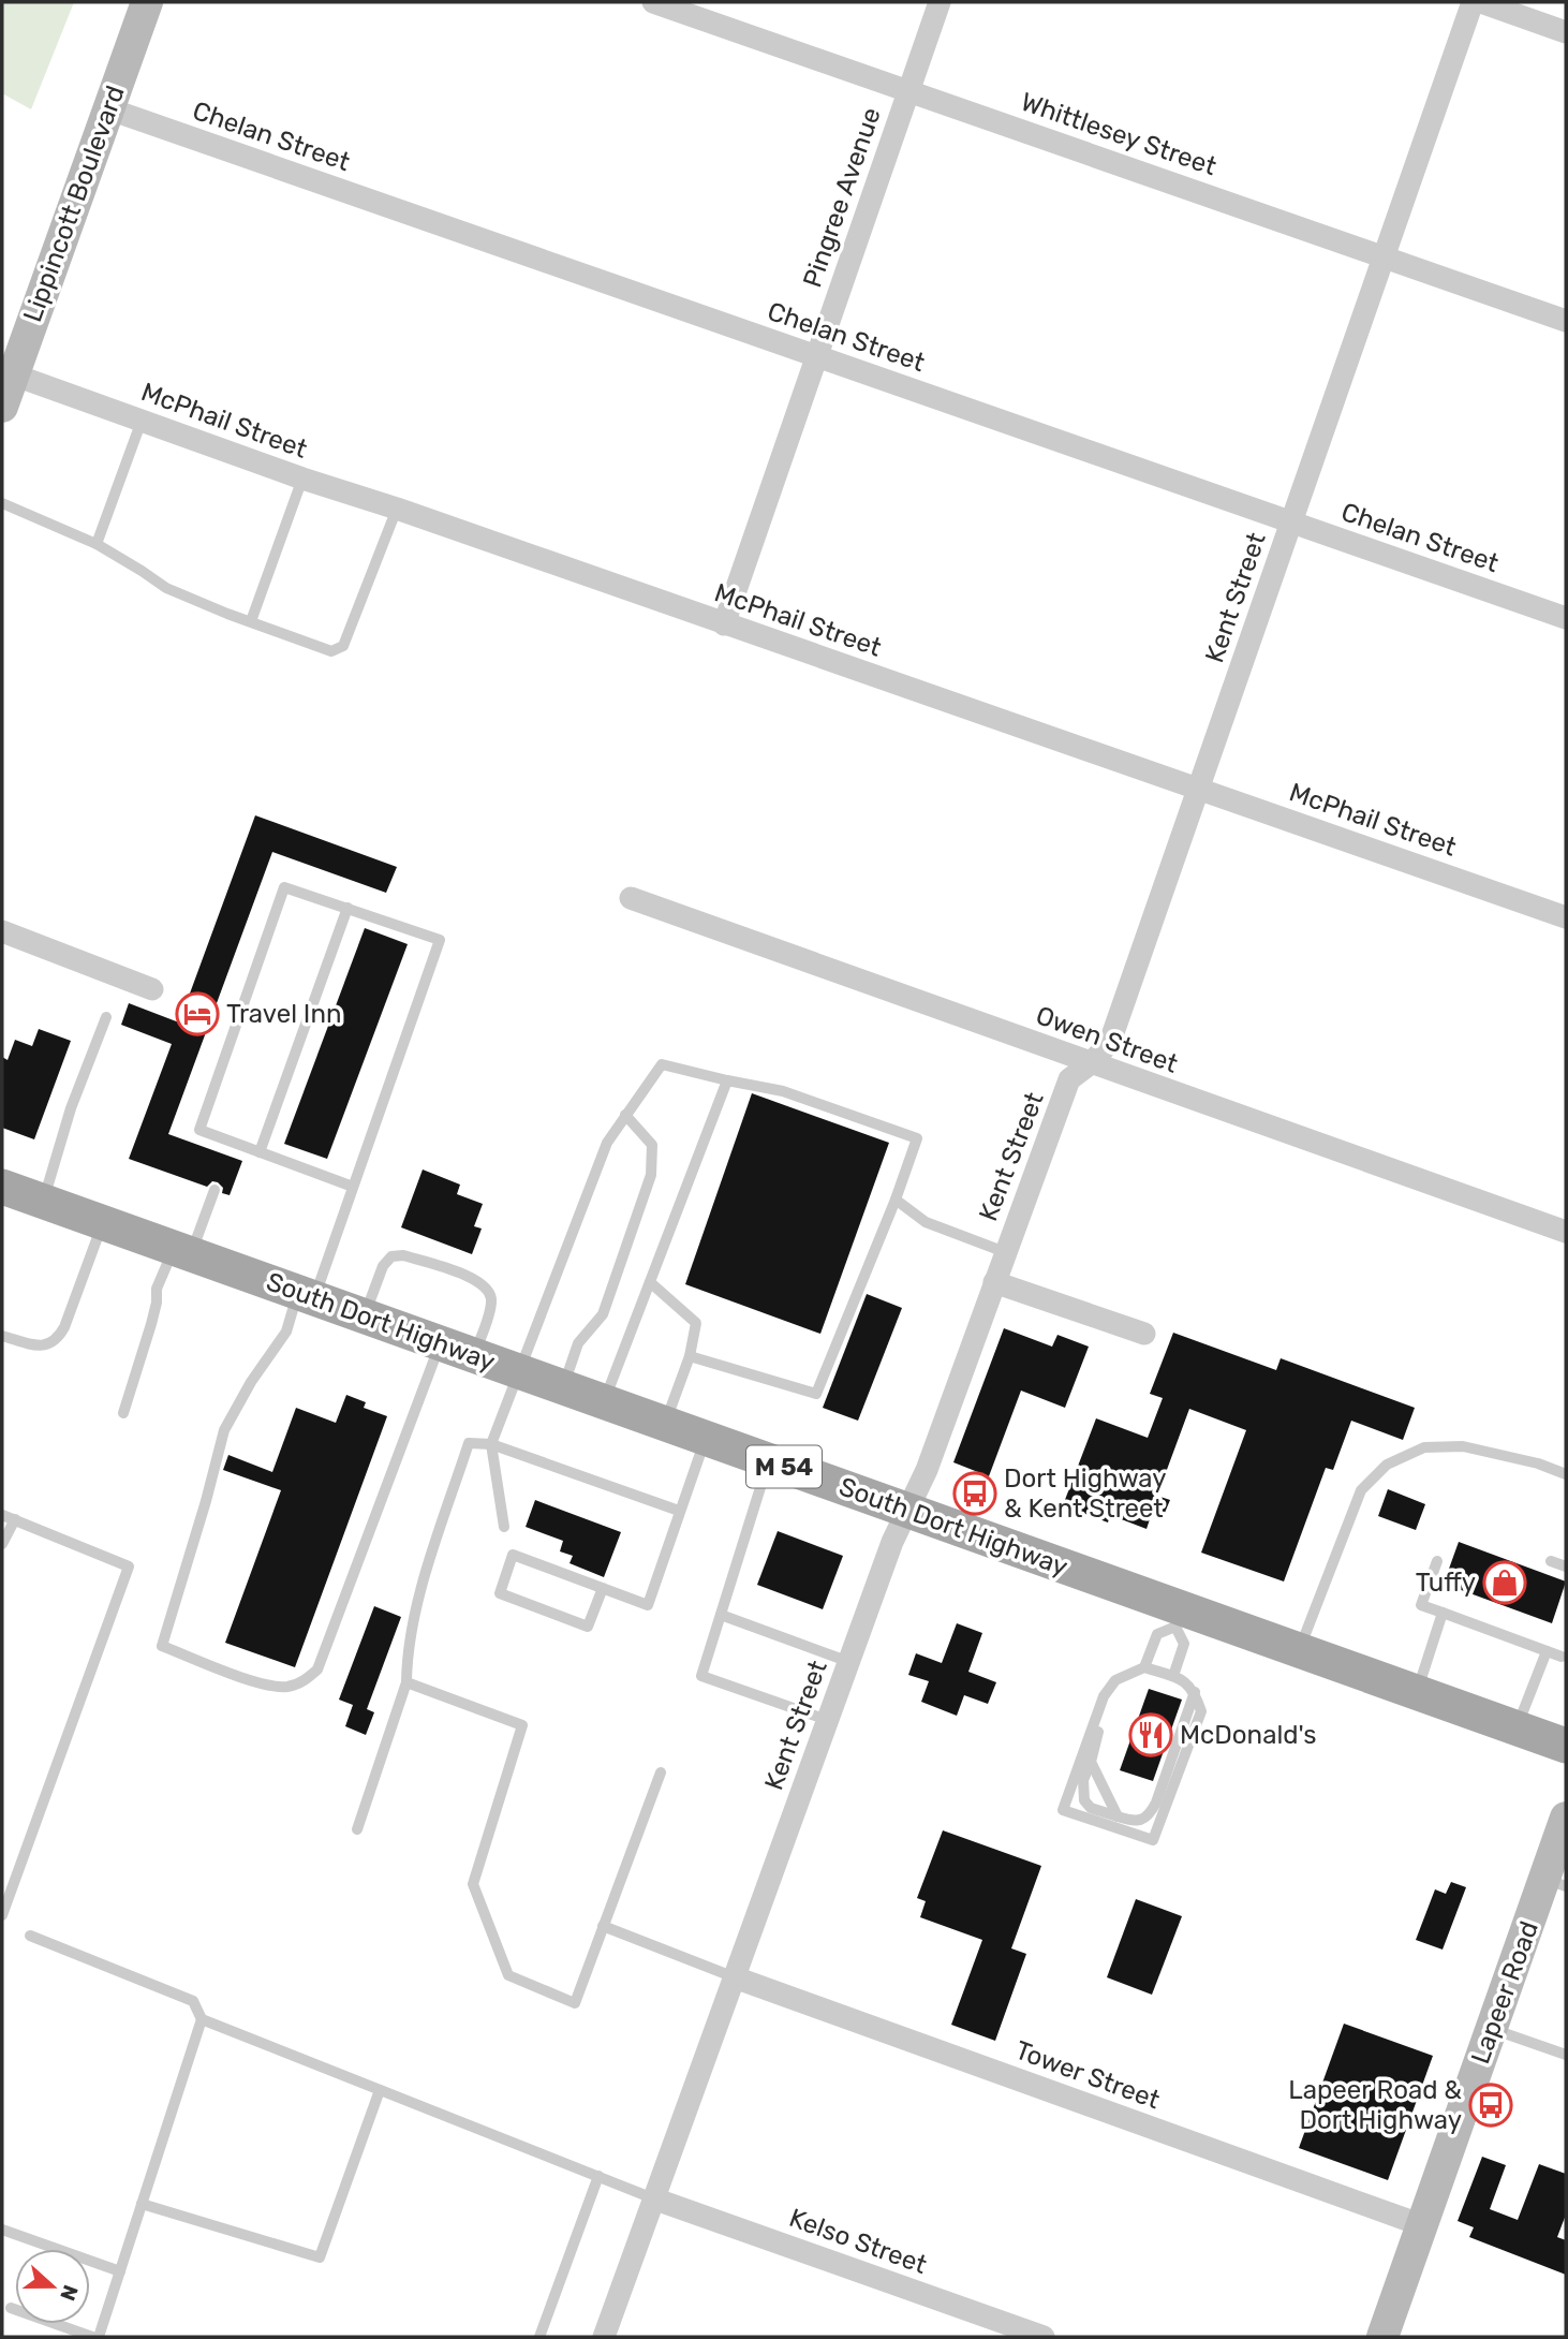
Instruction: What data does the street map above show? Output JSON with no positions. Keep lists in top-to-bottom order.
{
  "streets": {
    "main road": [
      "Lippincott Boulevard",
      "South Dort Highway",
      "M 54",
      "Lapeer Road"
    ],
    "street": [
      "Whittlesey Street",
      "Chelan Street",
      "Pingree Avenue",
      "McPhail Street",
      "Kent Street",
      "Owen Street",
      "Tower Street",
      "Kelso Street"
    ]
  },
  "crossings": [
    ["Whittlesey Street", "Pingree Avenue"],
    ["Whittlesey Street", "Kent Street"],
    ["Chelan Street", "Pingree Avenue"],
    ["Chelan Street", "Lippincott Boulevard"],
    ["Chelan Street", "Kent Street"],
    ["Pingree Avenue", "McPhail Street"],
    ["Lippincott Boulevard", "McPhail Street"],
    ["McPhail Street", "Kent Street"],
    ["Kent Street", "Owen Street"],
    ["Kent Street", "South Dort Highway"],
    ["Kent Street", "Tower Street"],
    ["Kent Street", "Kelso Street"],
    ["Lapeer Road", "Tower Street"]
  ],
  "places": {
    "hotel": ["Travel Inn"],
    "bus stop": ["Dort Highway & Kent Street", "Lapeer Road & Dort Highway"],
    "shop": ["Tuffy"],
    "restaurant": ["McDonald's"]
  },
  "north": "right"
}
